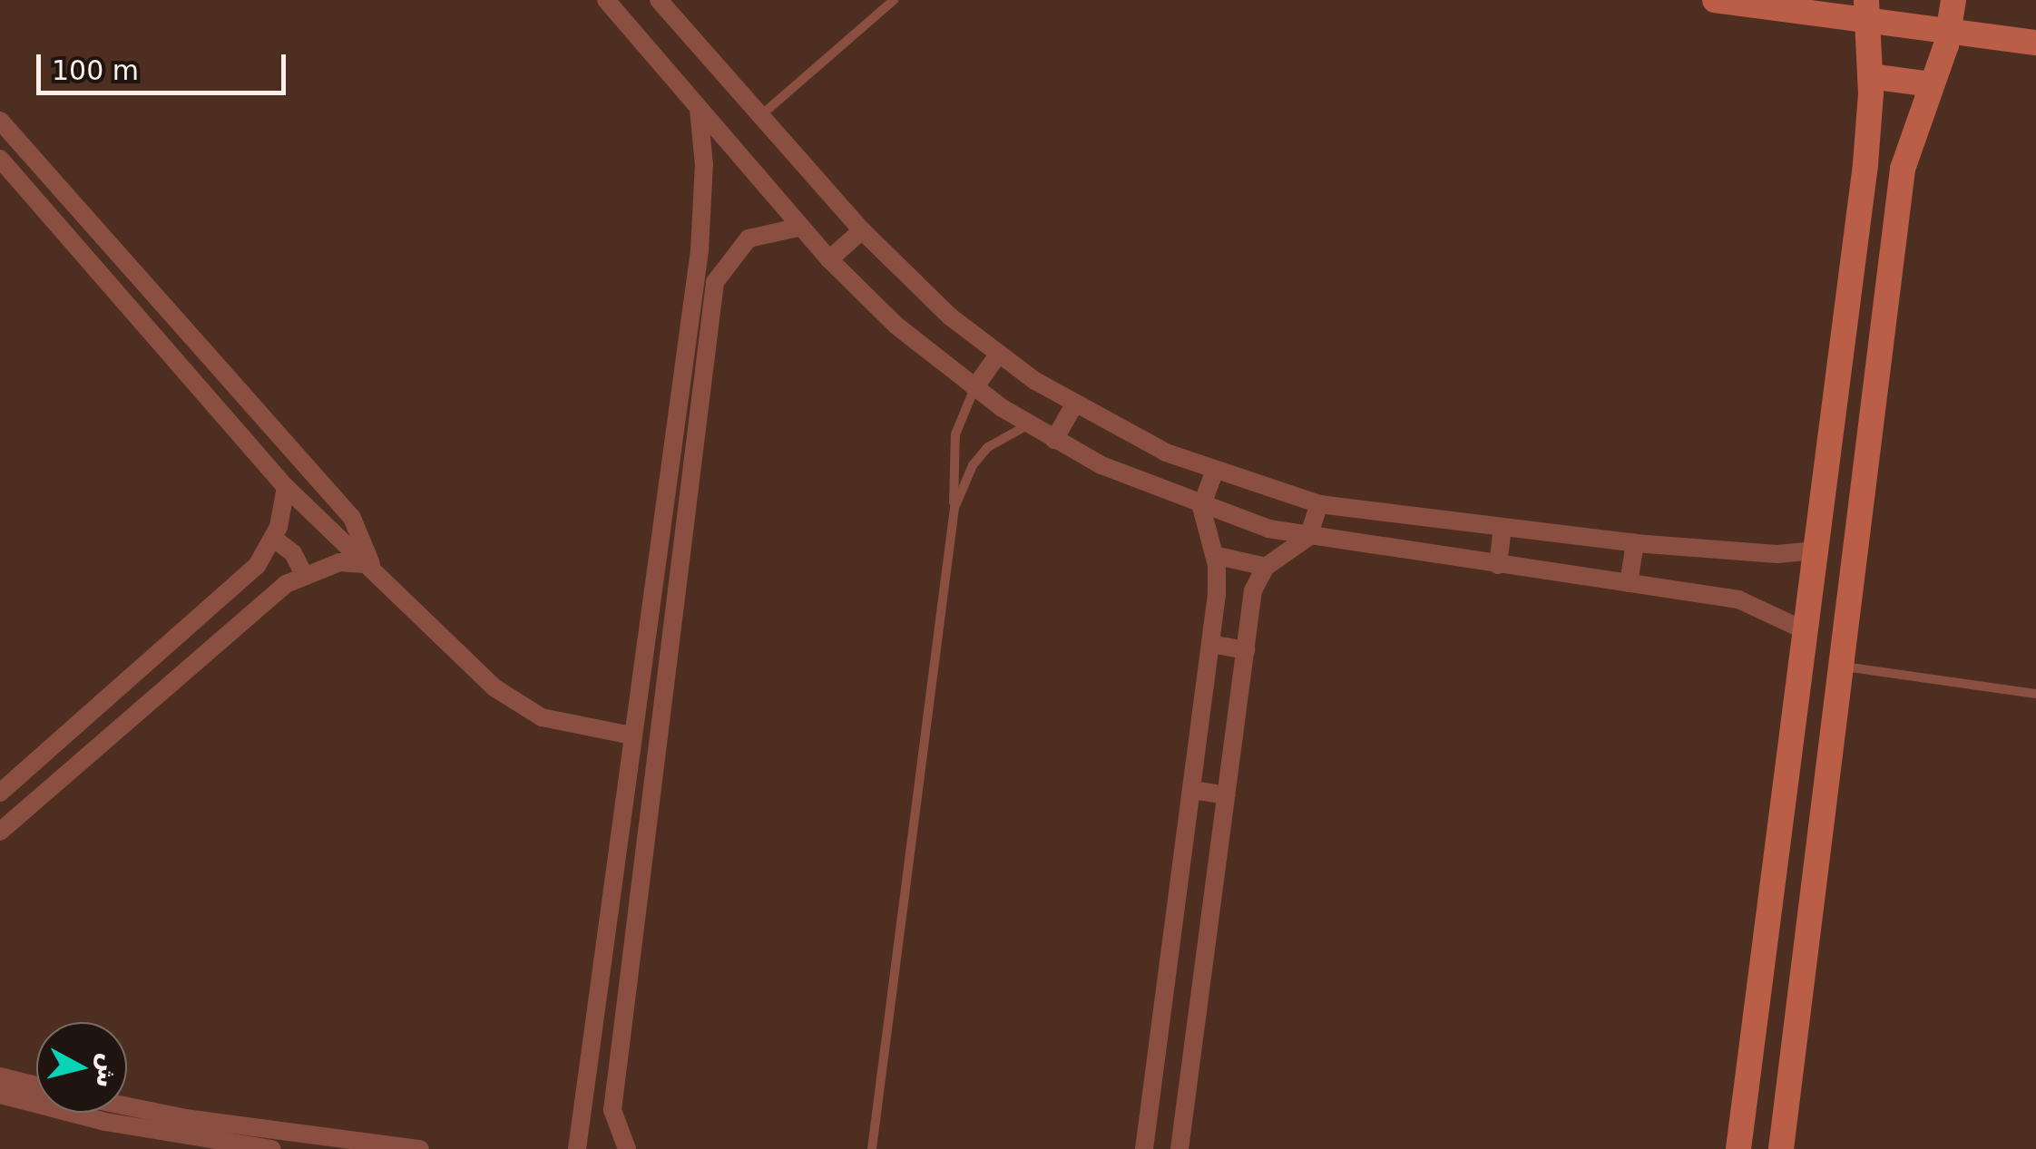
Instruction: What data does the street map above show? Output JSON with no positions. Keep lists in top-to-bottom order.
{
  "scale_bar": "100 m",
  "north": "right"
}
